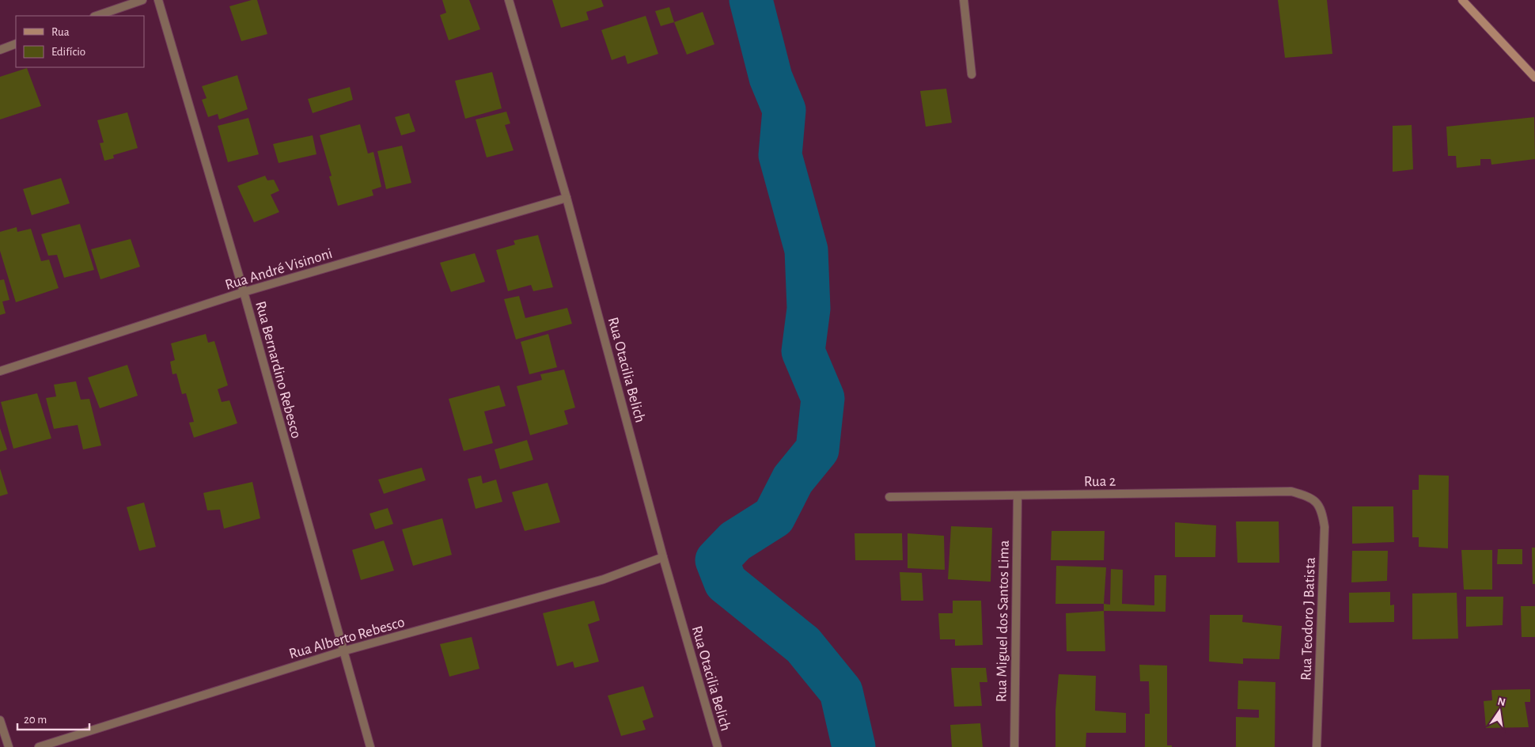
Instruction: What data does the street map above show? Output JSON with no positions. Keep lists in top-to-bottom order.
{
  "streets": {
    "street": [
      "Rua André Visinoni",
      "Rua Bernardino Rebesco",
      "Rua Otacilia Belich",
      "Rua 2",
      "Rua Teodoro J Batista",
      "Rua Miguel dos Santos Lima",
      "Rua Alberto Rebesco"
    ]
  },
  "crossings": [
    ["Rua André Visinoni", "Rua Bernardino Rebesco"],
    ["Rua André Visinoni", "Rua Otacilia Belich"],
    ["Rua Bernardino Rebesco", "Rua Alberto Rebesco"],
    ["Rua Otacilia Belich", "Rua Alberto Rebesco"],
    ["Rua 2", "Rua Teodoro J Batista"],
    ["Rua 2", "Rua Miguel dos Santos Lima"]
  ],
  "legend": ["Rua", "Edifício"],
  "scale_bar": "20 m",
  "north": "top"
}
